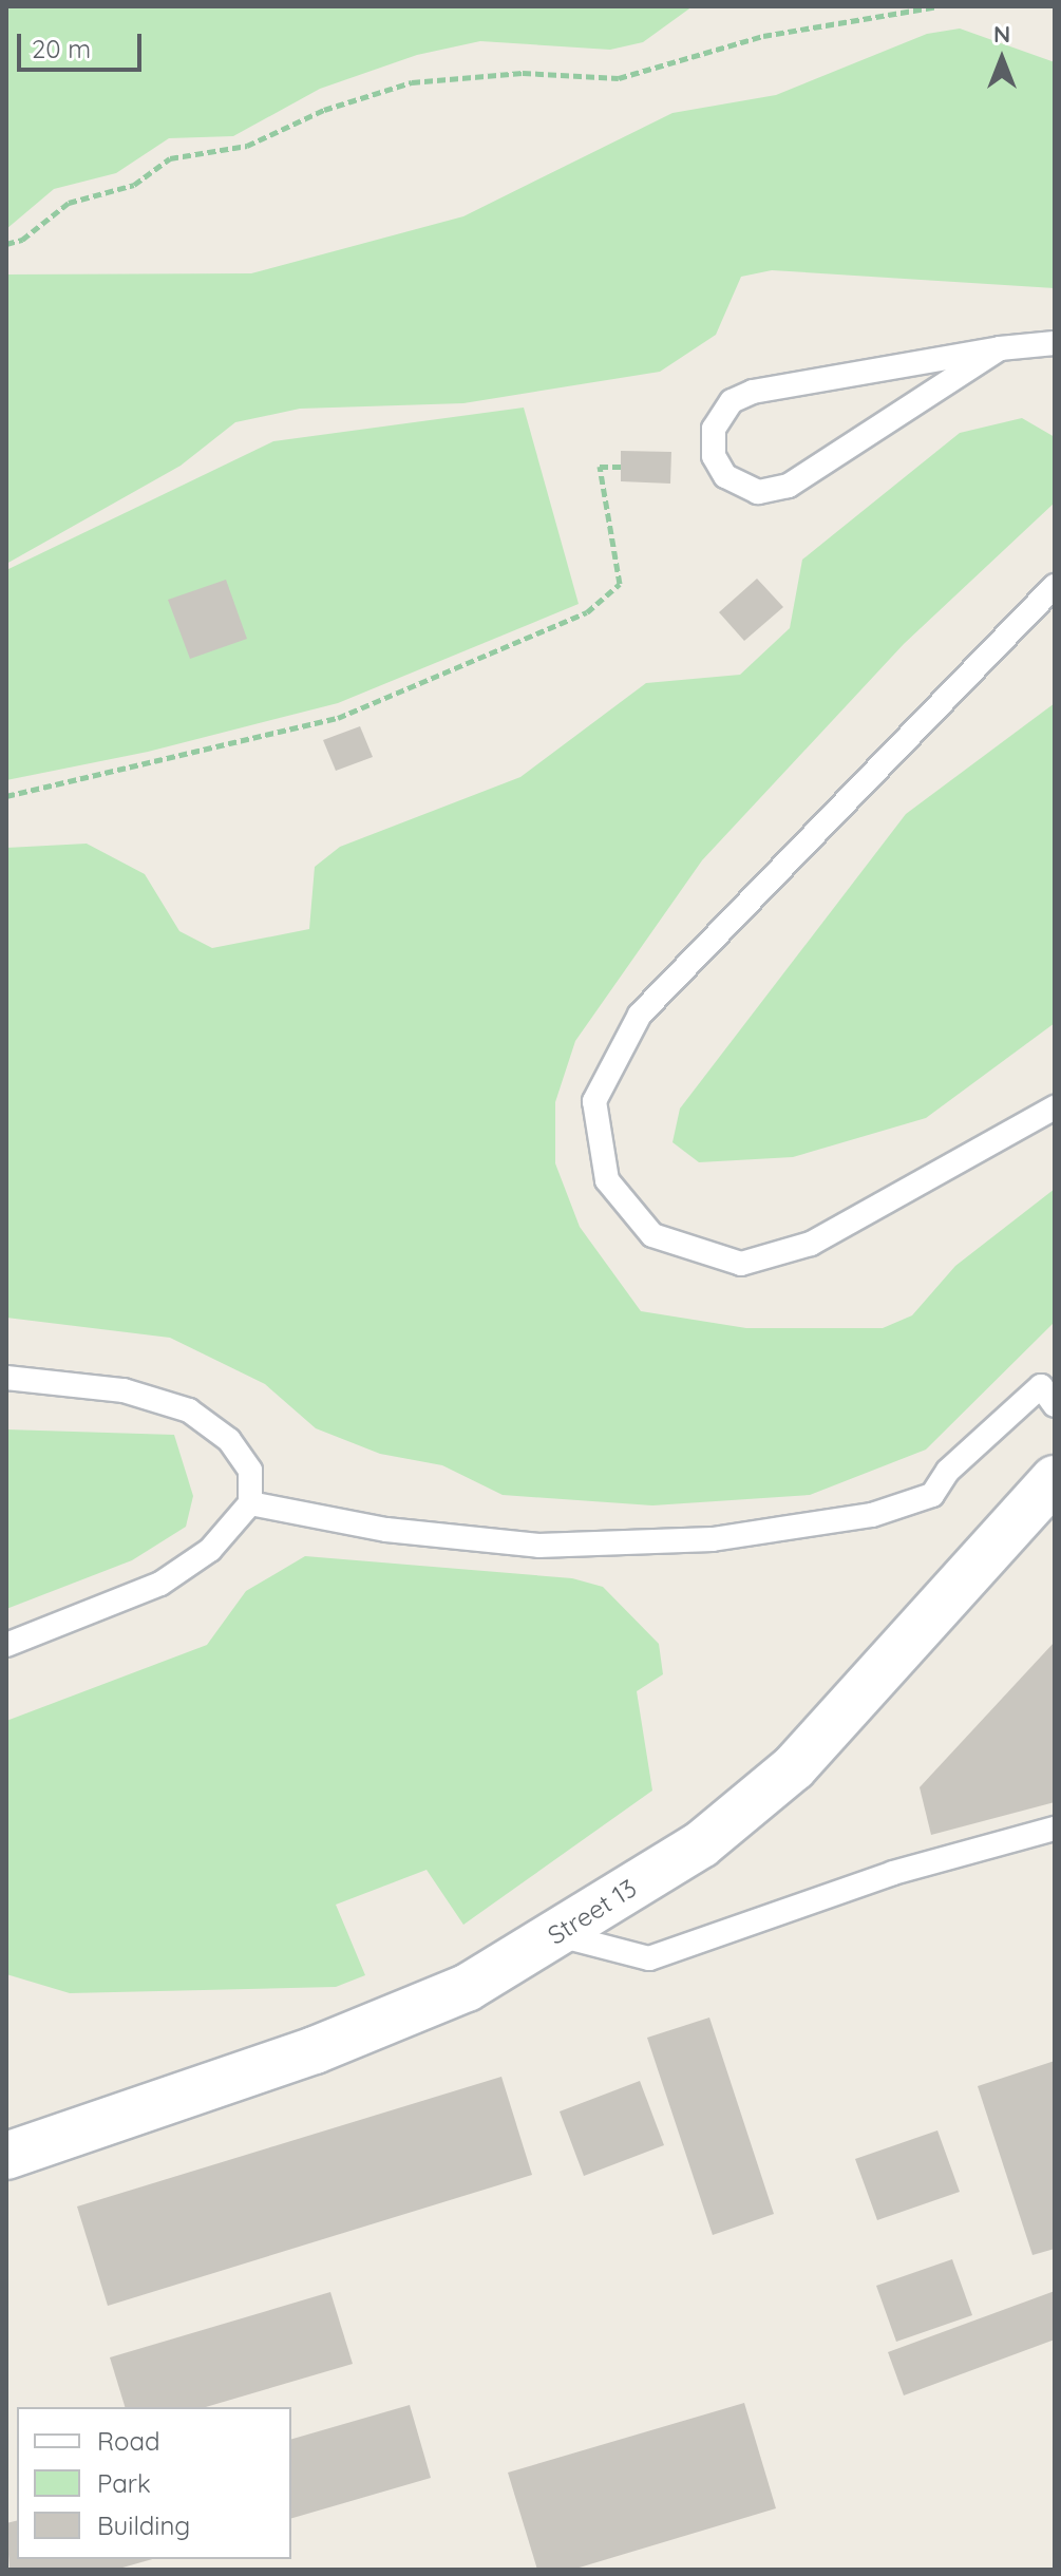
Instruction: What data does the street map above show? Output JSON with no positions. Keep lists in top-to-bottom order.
{
  "streets": {
    "street": ["Street 13"]
  },
  "legend": ["Road", "Park", "Building"],
  "scale_bar": "20 m",
  "north": "top"
}
